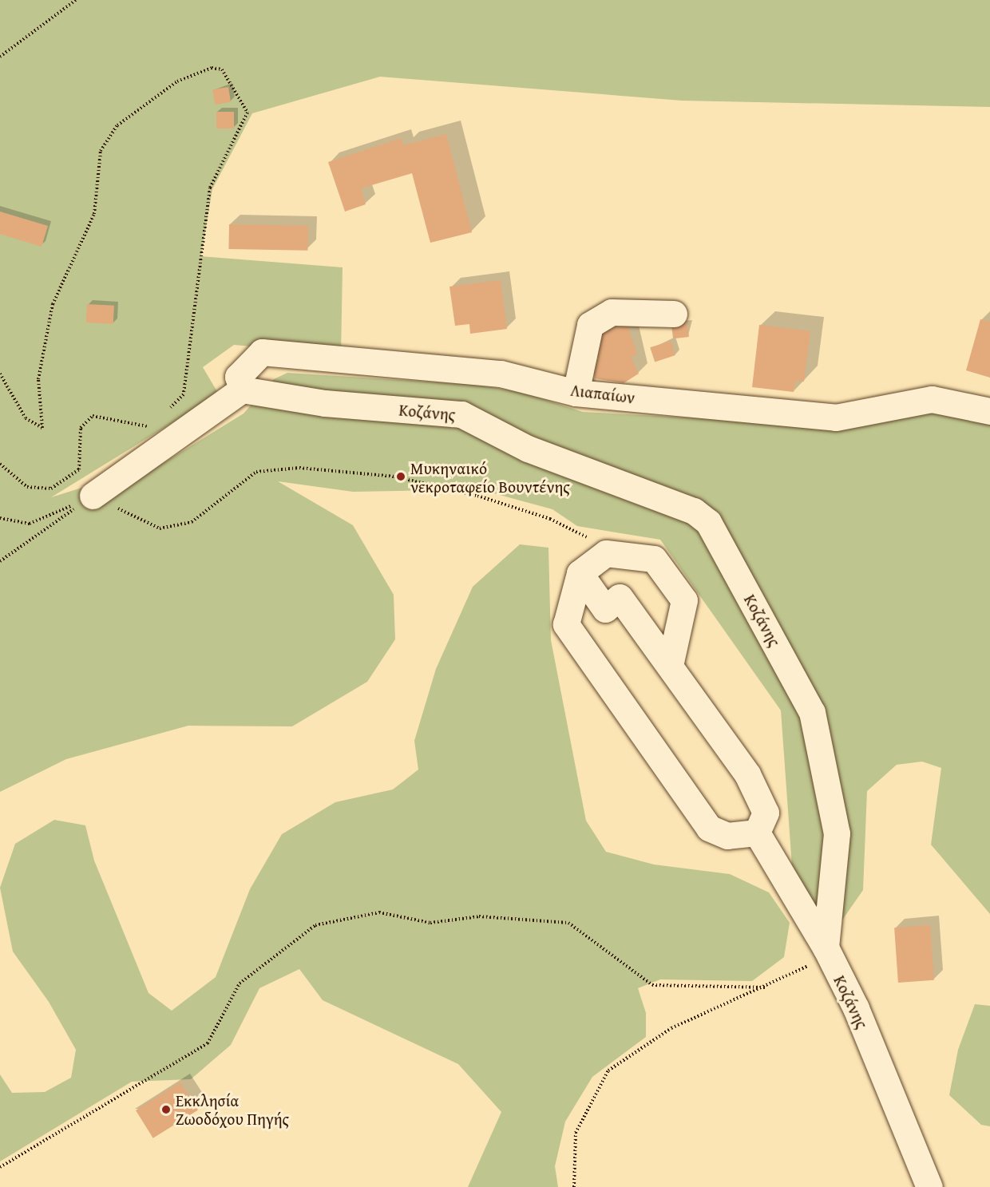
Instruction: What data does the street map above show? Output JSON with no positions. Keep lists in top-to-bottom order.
{
  "streets": {
    "street": ["Λιαπαίων", "Κοζάνης"]
  },
  "crossings": [
    ["Λιαπαίων", "Κοζάνης"]
  ],
  "places": ["Μυκηναικό νεκροταφείο Βουντένης", "Εκκλησία Ζωοδόχου Πηγής"]
}
